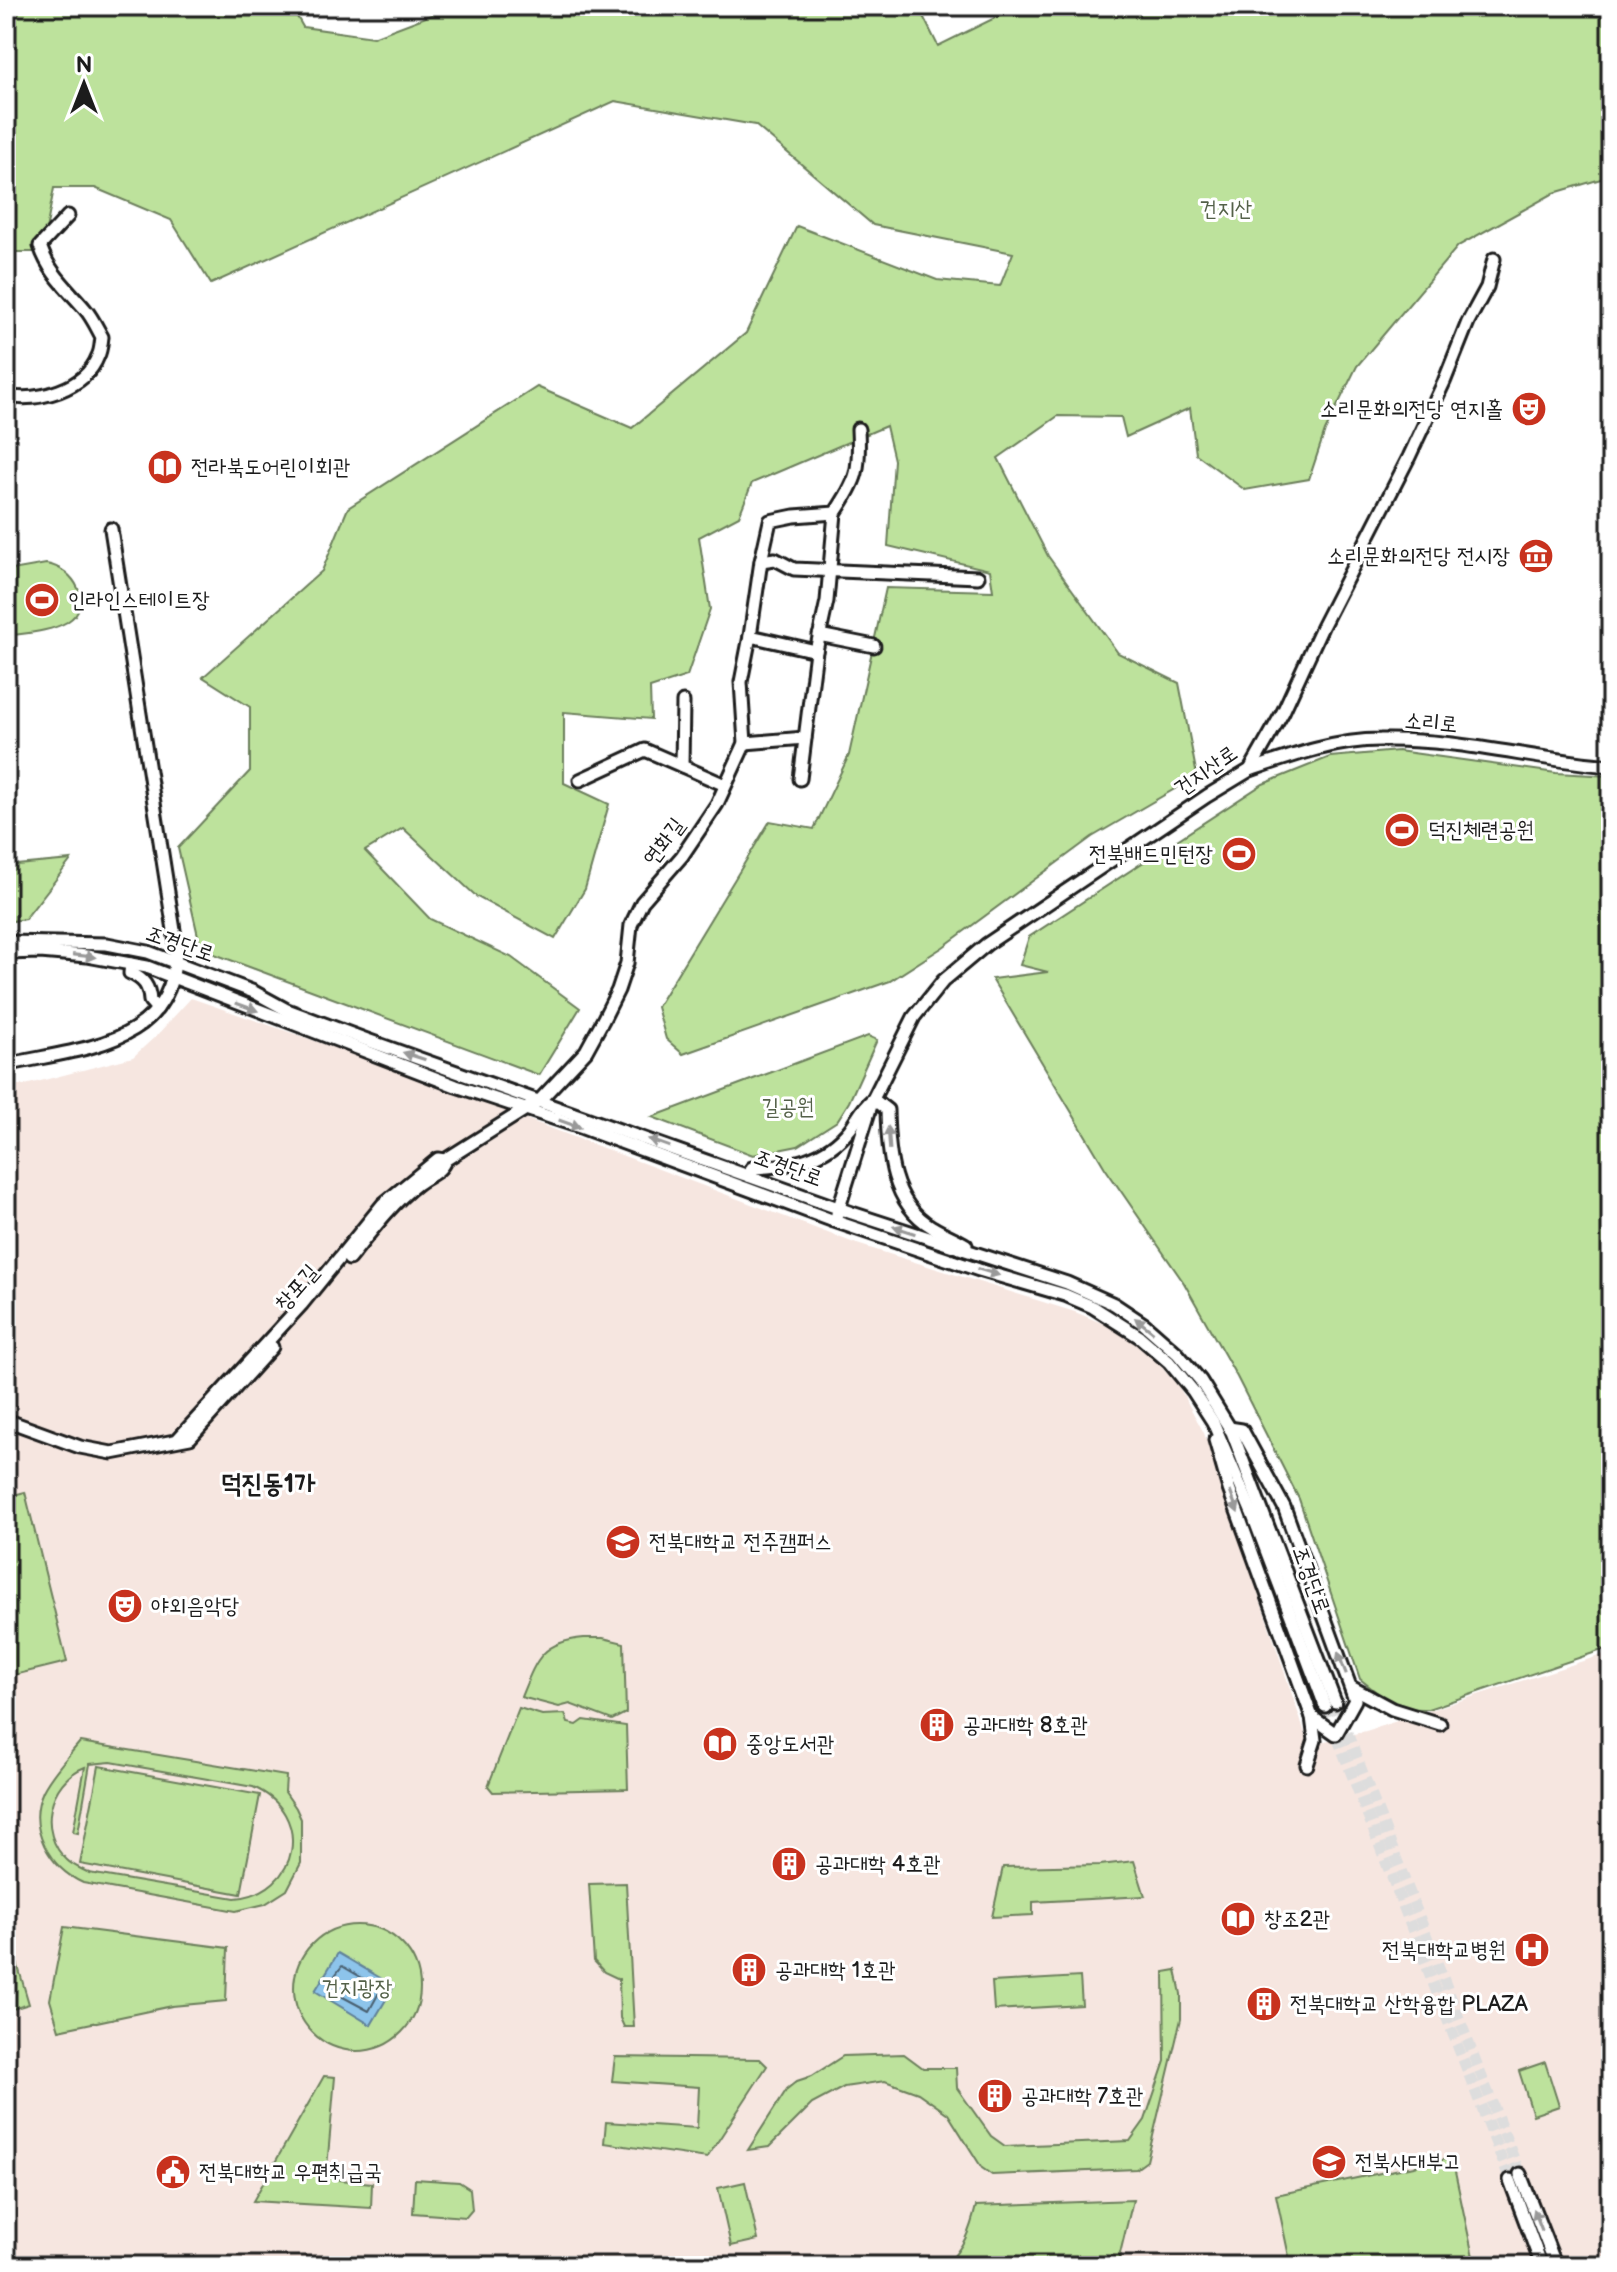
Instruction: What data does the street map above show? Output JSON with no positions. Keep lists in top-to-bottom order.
{
  "streets": {
    "street": [
      "소리로",
      "건지산로",
      "연화길",
      "조경단로",
      "창포길"
    ]
  },
  "crossings": [
    ["소리로", "건지산로"],
    ["건지산로", "조경단로"],
    ["연화길", "조경단로"],
    ["연화길", "창포길"],
    ["조경단로", "창포길"]
  ],
  "districts": ["덕진동1가"],
  "parks": ["건지산", "길공원", "건지광장"],
  "places": {
    "theatre": ["소리문화의전당 연지홀", "야외음악당"],
    "library": ["전라북도어린이회관", "중앙도서관", "창조2관"],
    "museum": ["소리문화의전당 전시장"],
    "sports": ["인라인스테이트장", "덕진체련공원", "전북배드민턴장"],
    "school or university": ["전북대학교 전주캠퍼스", "전북사대부고"],
    "building": [
      "공과대학 8호관",
      "공과대학 4호관",
      "공과대학 1호관",
      "전북대학교 산학융합 PLAZA",
      "공과대학 7호관"
    ],
    "hospital": ["전북대학교병원"],
    "public building": ["전북대학교 우편취급국"]
  },
  "north": "top"
}
